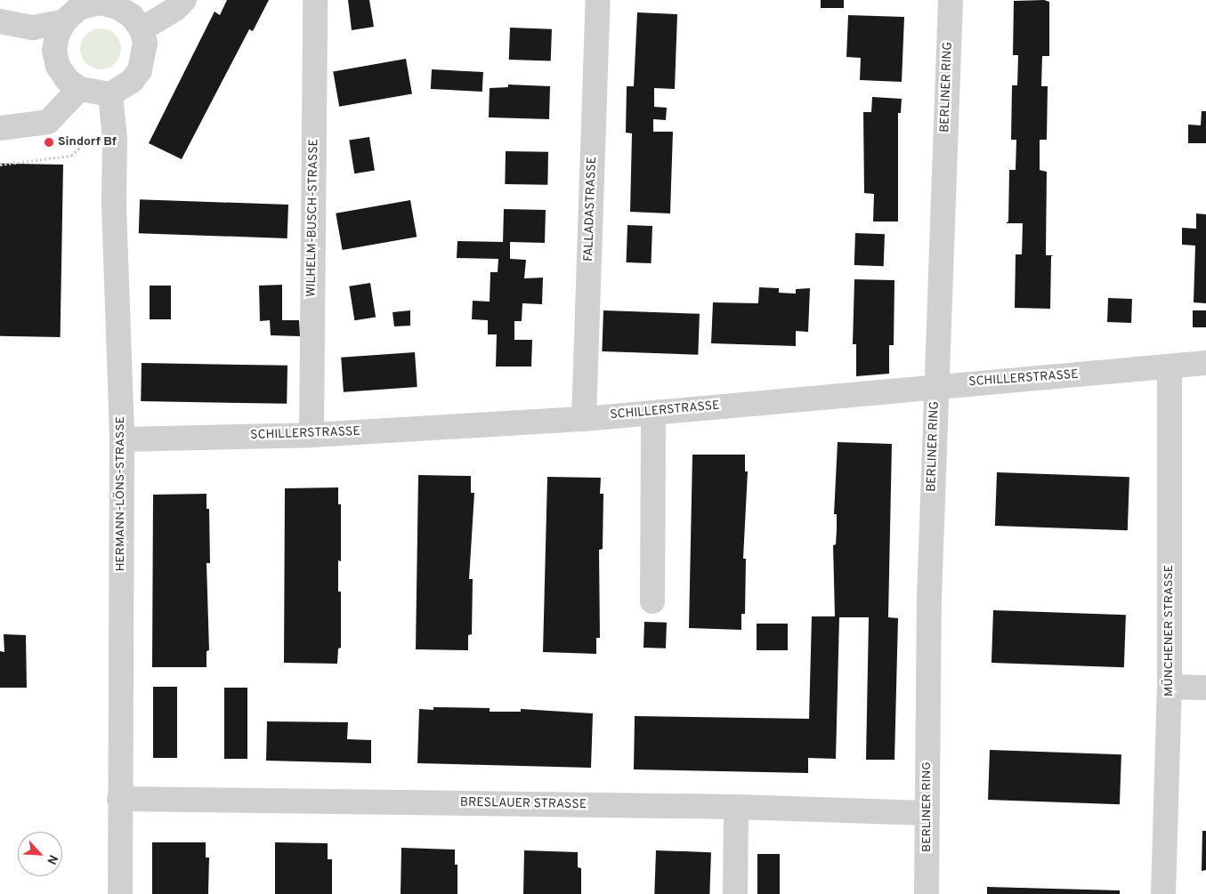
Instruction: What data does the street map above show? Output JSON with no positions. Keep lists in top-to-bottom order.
{
  "streets": {
    "street": [
      "BERLINER RING",
      "FALLADASTRASSE",
      "WILHELM-BUSCH-STRASSE",
      "SCHILLERSTRASSE",
      "HERMANN-LÖNS-STRASSE",
      "MÜNCHENER STRASSE",
      "BRESLAUER STRASSE"
    ]
  },
  "crossings": [
    ["BERLINER RING", "SCHILLERSTRASSE"],
    ["BERLINER RING", "BRESLAUER STRASSE"],
    ["FALLADASTRASSE", "SCHILLERSTRASSE"],
    ["WILHELM-BUSCH-STRASSE", "SCHILLERSTRASSE"],
    ["SCHILLERSTRASSE", "HERMANN-LÖNS-STRASSE"],
    ["SCHILLERSTRASSE", "MÜNCHENER STRASSE"],
    ["HERMANN-LÖNS-STRASSE", "BRESLAUER STRASSE"]
  ],
  "places": ["Sindorf Bf"],
  "north": "bottom right"
}
